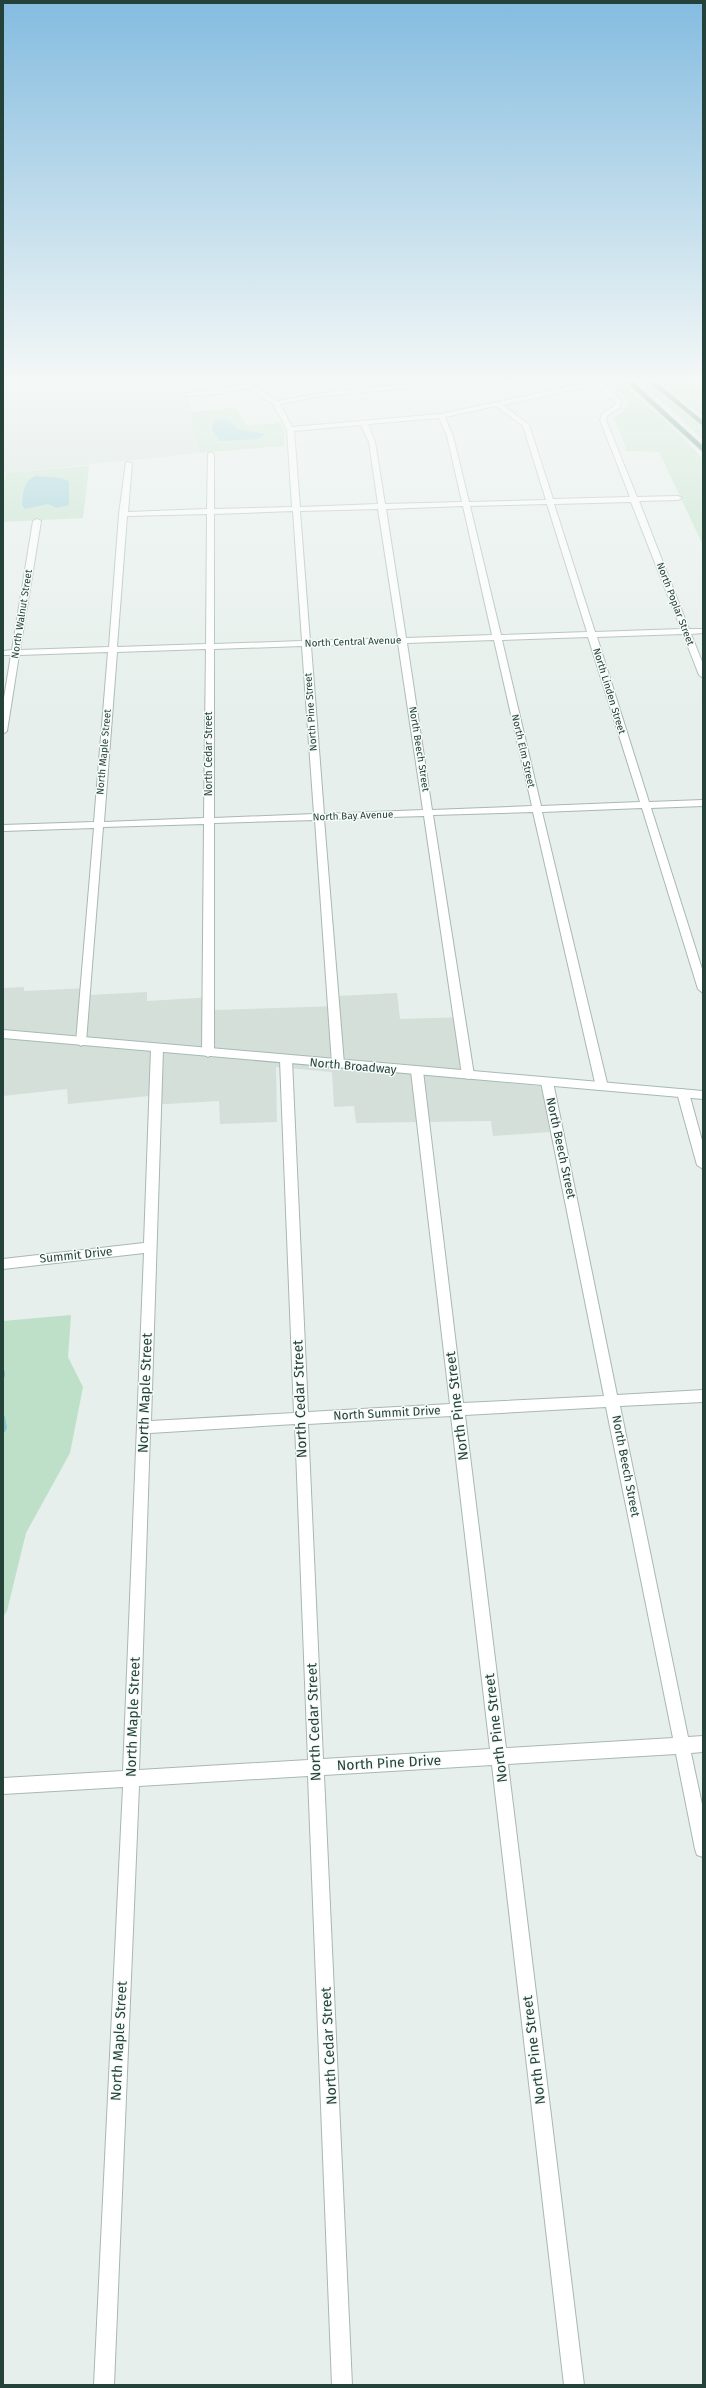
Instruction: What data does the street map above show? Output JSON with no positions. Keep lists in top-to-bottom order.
{
  "streets": {
    "street": [
      "North Poplar Street",
      "North Walnut Street",
      "North Central Avenue",
      "North Linden Street",
      "North Pine Street",
      "North Beech Street",
      "North Elm Street",
      "North Maple Street",
      "North Cedar Street",
      "North Bay Avenue",
      "North Broadway",
      "Summit Drive",
      "North Summit Drive",
      "North Pine Drive"
    ]
  },
  "crossings": [
    ["North Poplar Street", "North Central Avenue"],
    ["North Walnut Street", "North Central Avenue"],
    ["North Central Avenue", "North Linden Street"],
    ["North Central Avenue", "North Pine Street"],
    ["North Central Avenue", "North Beech Street"],
    ["North Central Avenue", "North Elm Street"],
    ["North Central Avenue", "North Maple Street"],
    ["North Central Avenue", "North Cedar Street"],
    ["North Linden Street", "North Bay Avenue"],
    ["North Pine Street", "North Bay Avenue"],
    ["North Pine Street", "North Broadway"],
    ["North Pine Street", "North Summit Drive"],
    ["North Pine Street", "North Pine Drive"],
    ["North Beech Street", "North Bay Avenue"],
    ["North Beech Street", "North Broadway"],
    ["North Beech Street", "North Summit Drive"],
    ["North Beech Street", "North Pine Drive"],
    ["North Elm Street", "North Bay Avenue"],
    ["North Elm Street", "North Broadway"],
    ["North Maple Street", "North Bay Avenue"],
    ["North Maple Street", "North Broadway"],
    ["North Maple Street", "Summit Drive"],
    ["North Maple Street", "North Summit Drive"],
    ["North Maple Street", "North Pine Drive"],
    ["North Cedar Street", "North Bay Avenue"],
    ["North Cedar Street", "North Broadway"],
    ["North Cedar Street", "North Summit Drive"],
    ["North Cedar Street", "North Pine Drive"]
  ]
}
